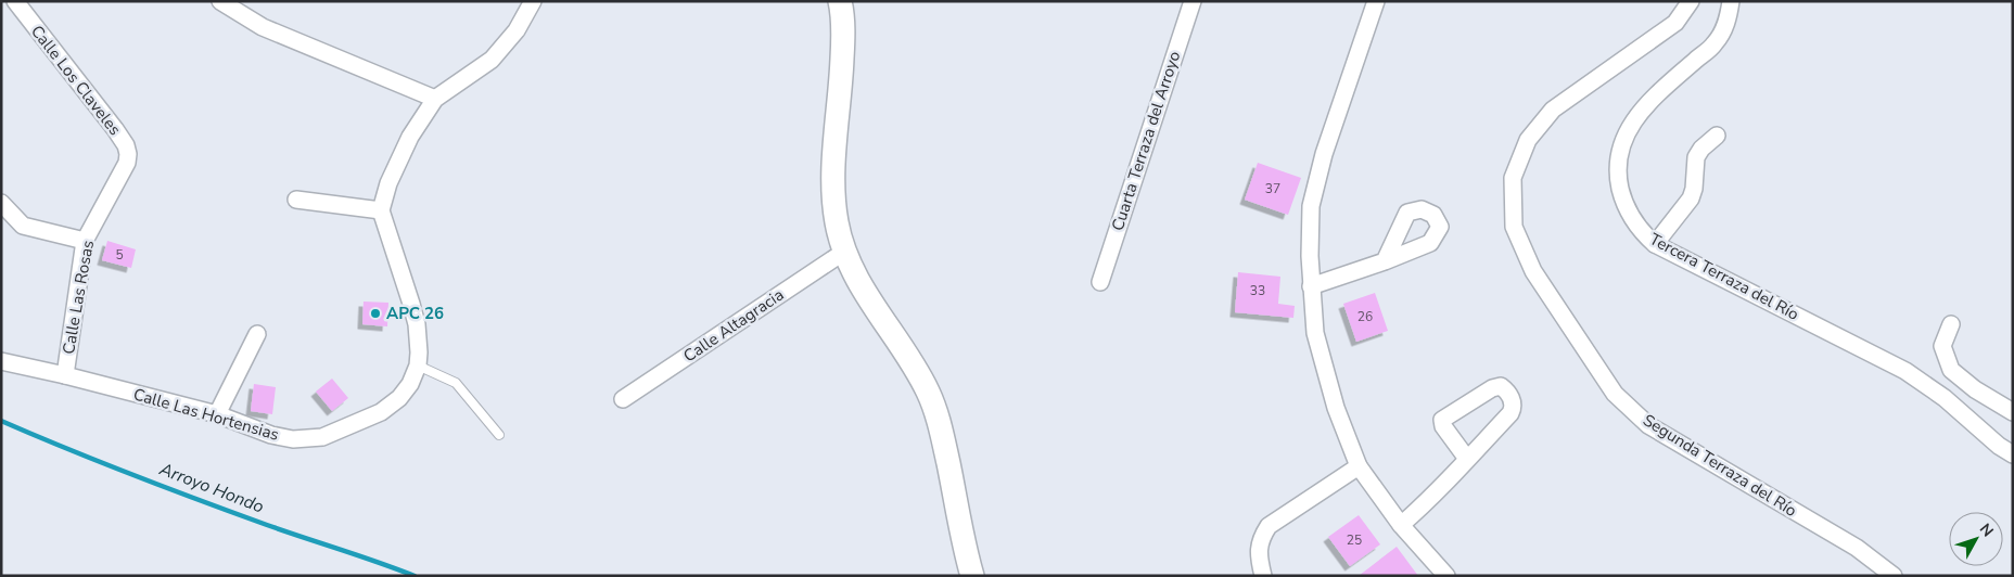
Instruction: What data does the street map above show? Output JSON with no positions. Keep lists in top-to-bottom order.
{
  "streets": {
    "street": [
      "Calle Los Claveles",
      "Cuarta Terraza del Arroyo",
      "Tercera Terraza del Río",
      "Calle Las Rosas",
      "Calle Altagracia",
      "Calle Las Hortensias",
      "Segunda Terraza del Río"
    ]
  },
  "crossings": [
    ["Calle Los Claveles", "Calle Las Rosas"],
    ["Calle Las Rosas", "Calle Las Hortensias"]
  ],
  "water": ["Arroyo Hondo"],
  "places": ["APC 26"],
  "house_numbers": [
    "37",
    "5",
    "33",
    "26",
    "25"
  ],
  "north": "top right"
}
